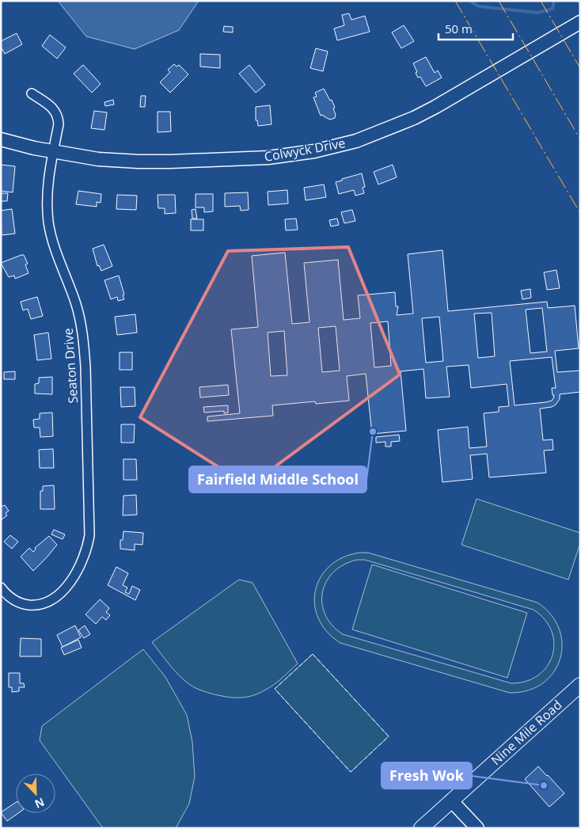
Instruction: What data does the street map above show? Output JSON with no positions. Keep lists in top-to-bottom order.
{
  "streets": {
    "main road": ["Nine Mile Road"],
    "street": ["Colwyck Drive", "Seaton Drive"]
  },
  "crossings": [
    ["Colwyck Drive", "Seaton Drive"]
  ],
  "places": ["Fairfield Middle School", "Fresh Wok"],
  "scale_bar": "50 m",
  "north": "bottom right"
}
